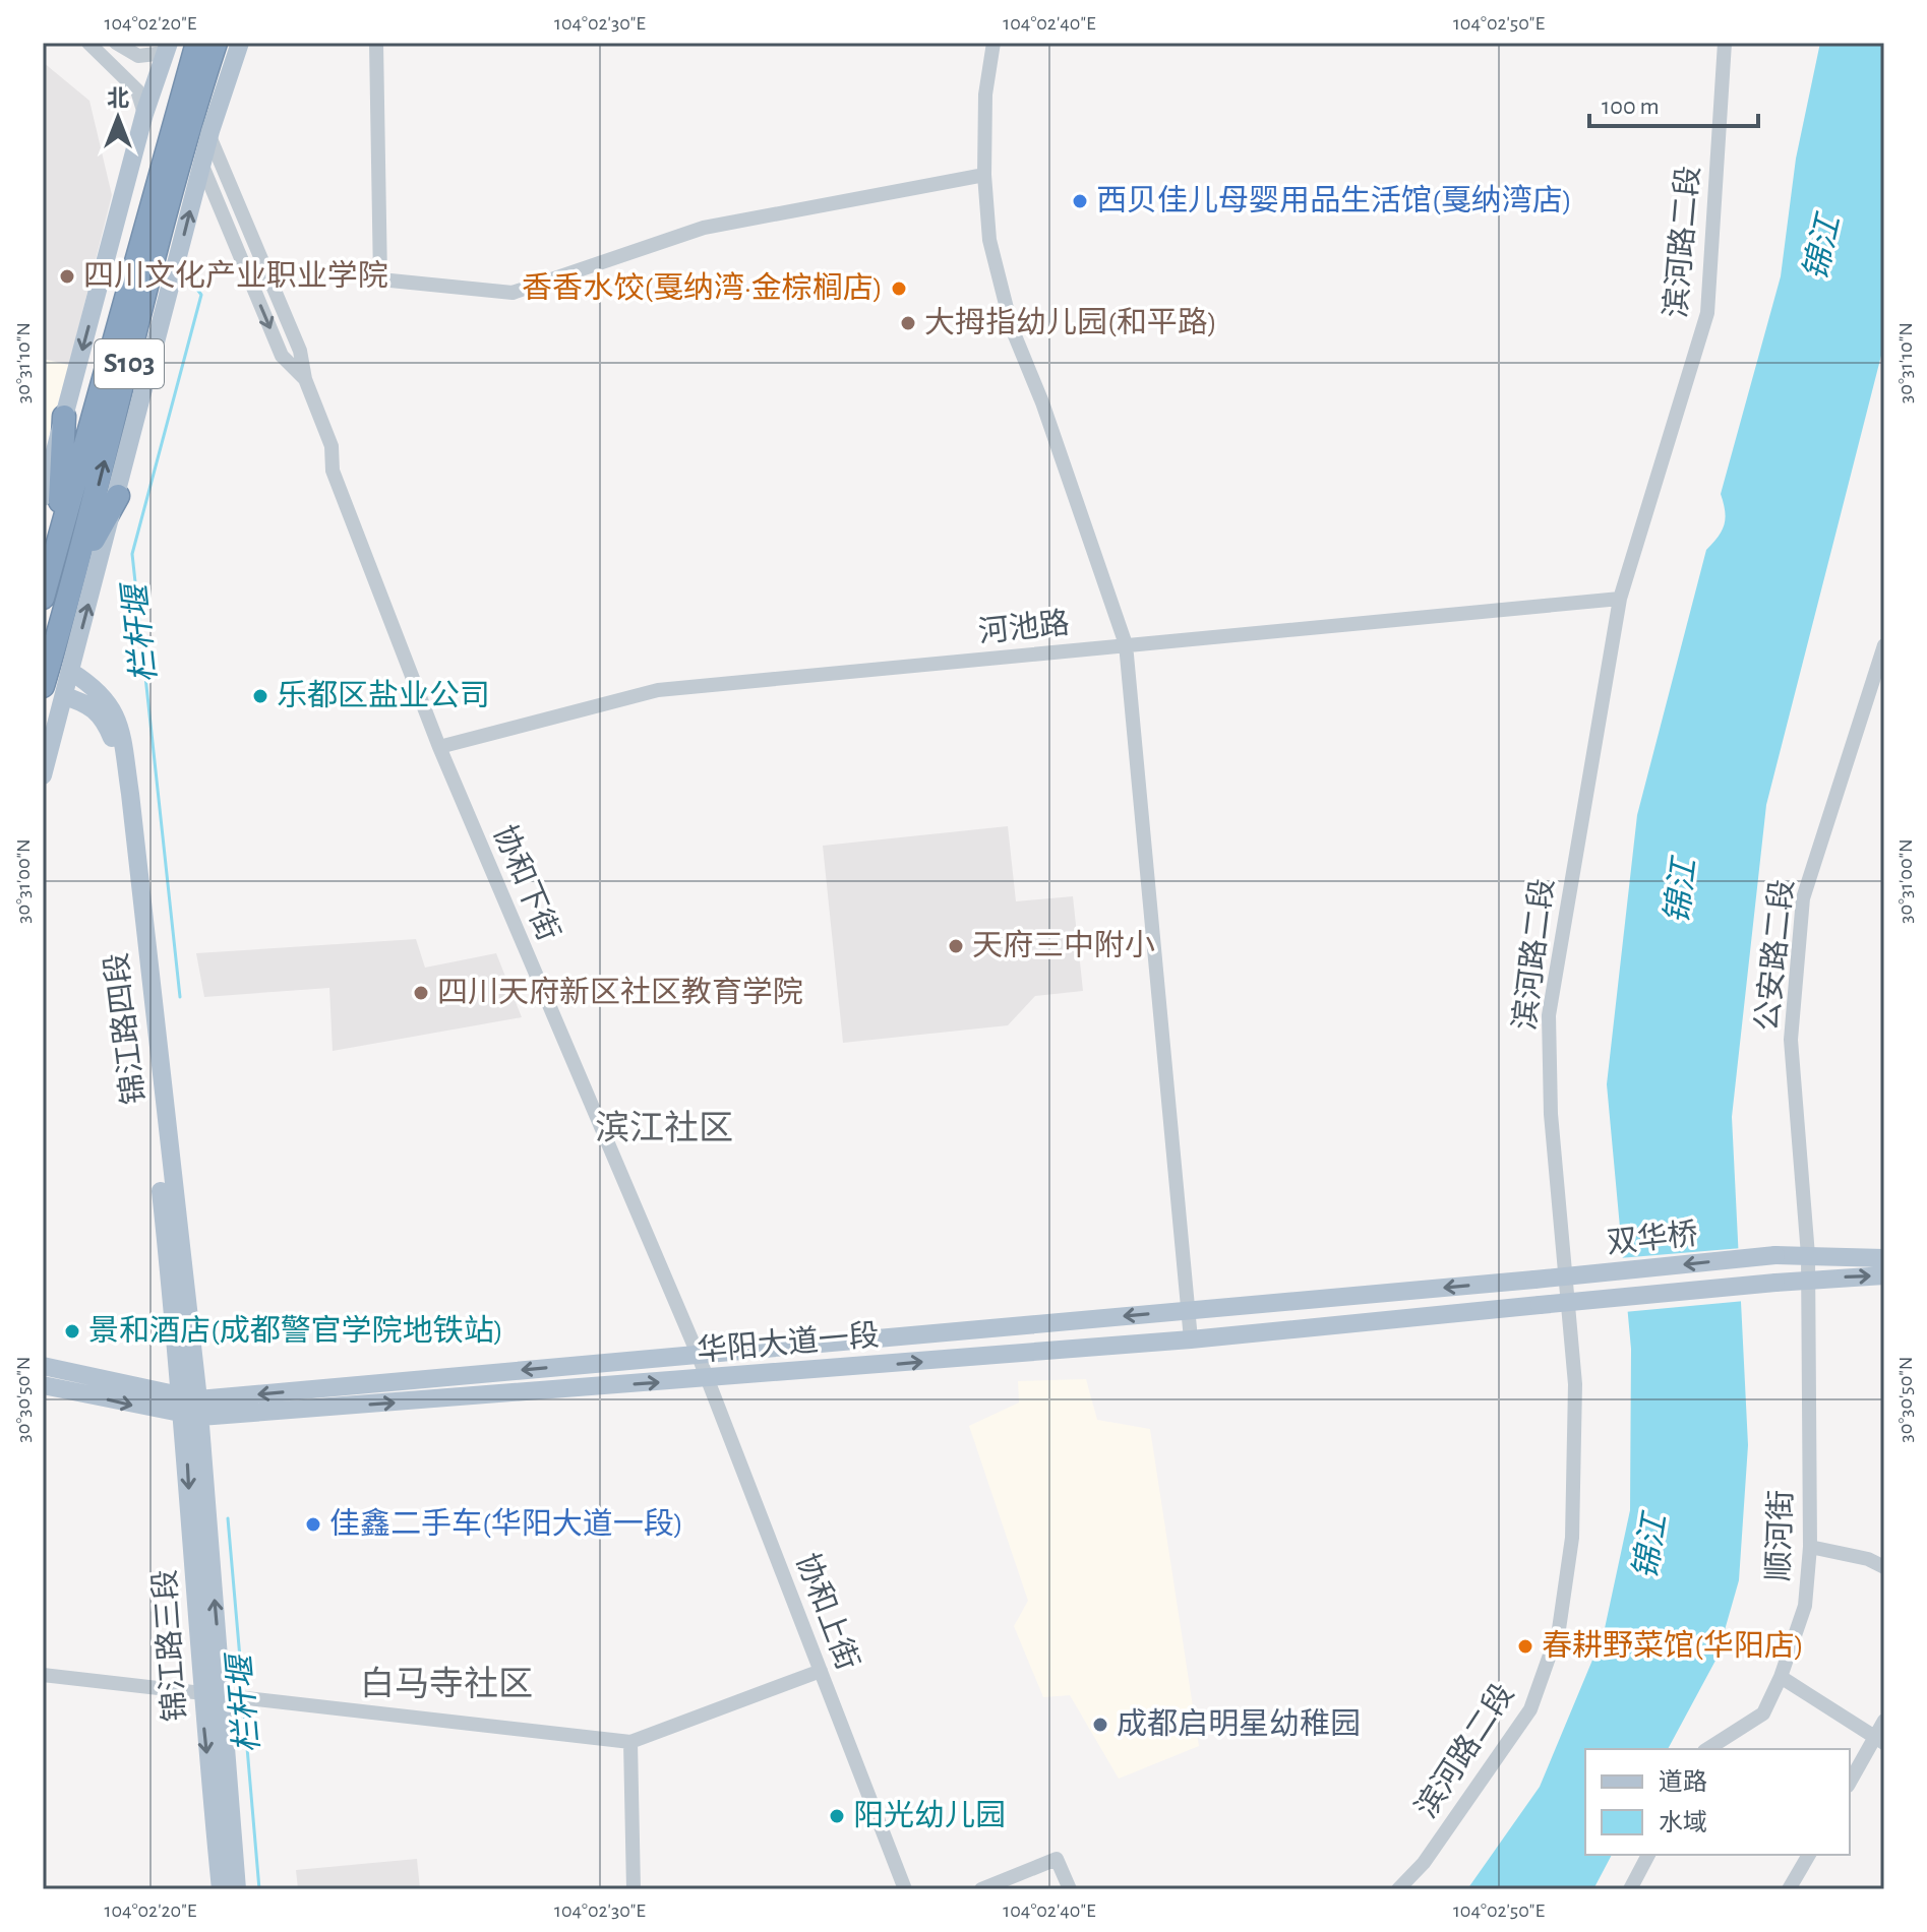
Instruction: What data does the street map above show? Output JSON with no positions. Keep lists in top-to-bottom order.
{
  "streets": {
    "highway": ["S103"],
    "main road": [
      "锦江路四段",
      "双华桥",
      "华阳大道一段",
      "锦江路三段"
    ],
    "street": [
      "滨河路二段",
      "河池路",
      "协和下街",
      "公安路二段",
      "顺河街",
      "协和上街"
    ]
  },
  "crossings": [
    ["滨河路二段", "河池路"],
    ["河池路", "协和下街"],
    ["协和下街", "华阳大道一段"],
    ["协和下街", "协和上街"],
    ["公安路二段", "双华桥"],
    ["公安路二段", "华阳大道一段"],
    ["公安路二段", "顺河街"],
    ["锦江路四段", "华阳大道一段"],
    ["锦江路四段", "锦江路三段"],
    ["双华桥", "华阳大道一段"],
    ["华阳大道一段", "顺河街"],
    ["华阳大道一段", "协和上街"],
    ["华阳大道一段", "锦江路三段"]
  ],
  "one_way": ["双华桥"],
  "districts": ["滨江社区", "白马寺社区"],
  "water": ["锦江", "栏杆堰"],
  "places": [
    "西贝佳儿母婴用品生活馆(戛纳湾店)",
    "四川文化产业职业学院",
    "香香水饺(戛纳湾·金棕榈店)",
    "大拇指幼儿园(和平路)",
    "乐都区盐业公司",
    "天府三中附小",
    "四川天府新区社区教育学院",
    "景和酒店(成都警官学院地铁站)",
    "佳鑫二手车(华阳大道一段)",
    "春耕野菜馆(华阳店)",
    "成都启明星幼稚园",
    "阳光幼儿园"
  ],
  "legend": ["道路", "水域"],
  "scale_bar": "100 m",
  "north": "top",
  "coordinates": [
    "104°02'20\"E",
    "104°02'30\"E",
    "104°02'40\"E",
    "104°02'50\"E",
    "30°31'10\"N",
    "30°31'00\"N",
    "30°30'50\"N"
  ]
}
